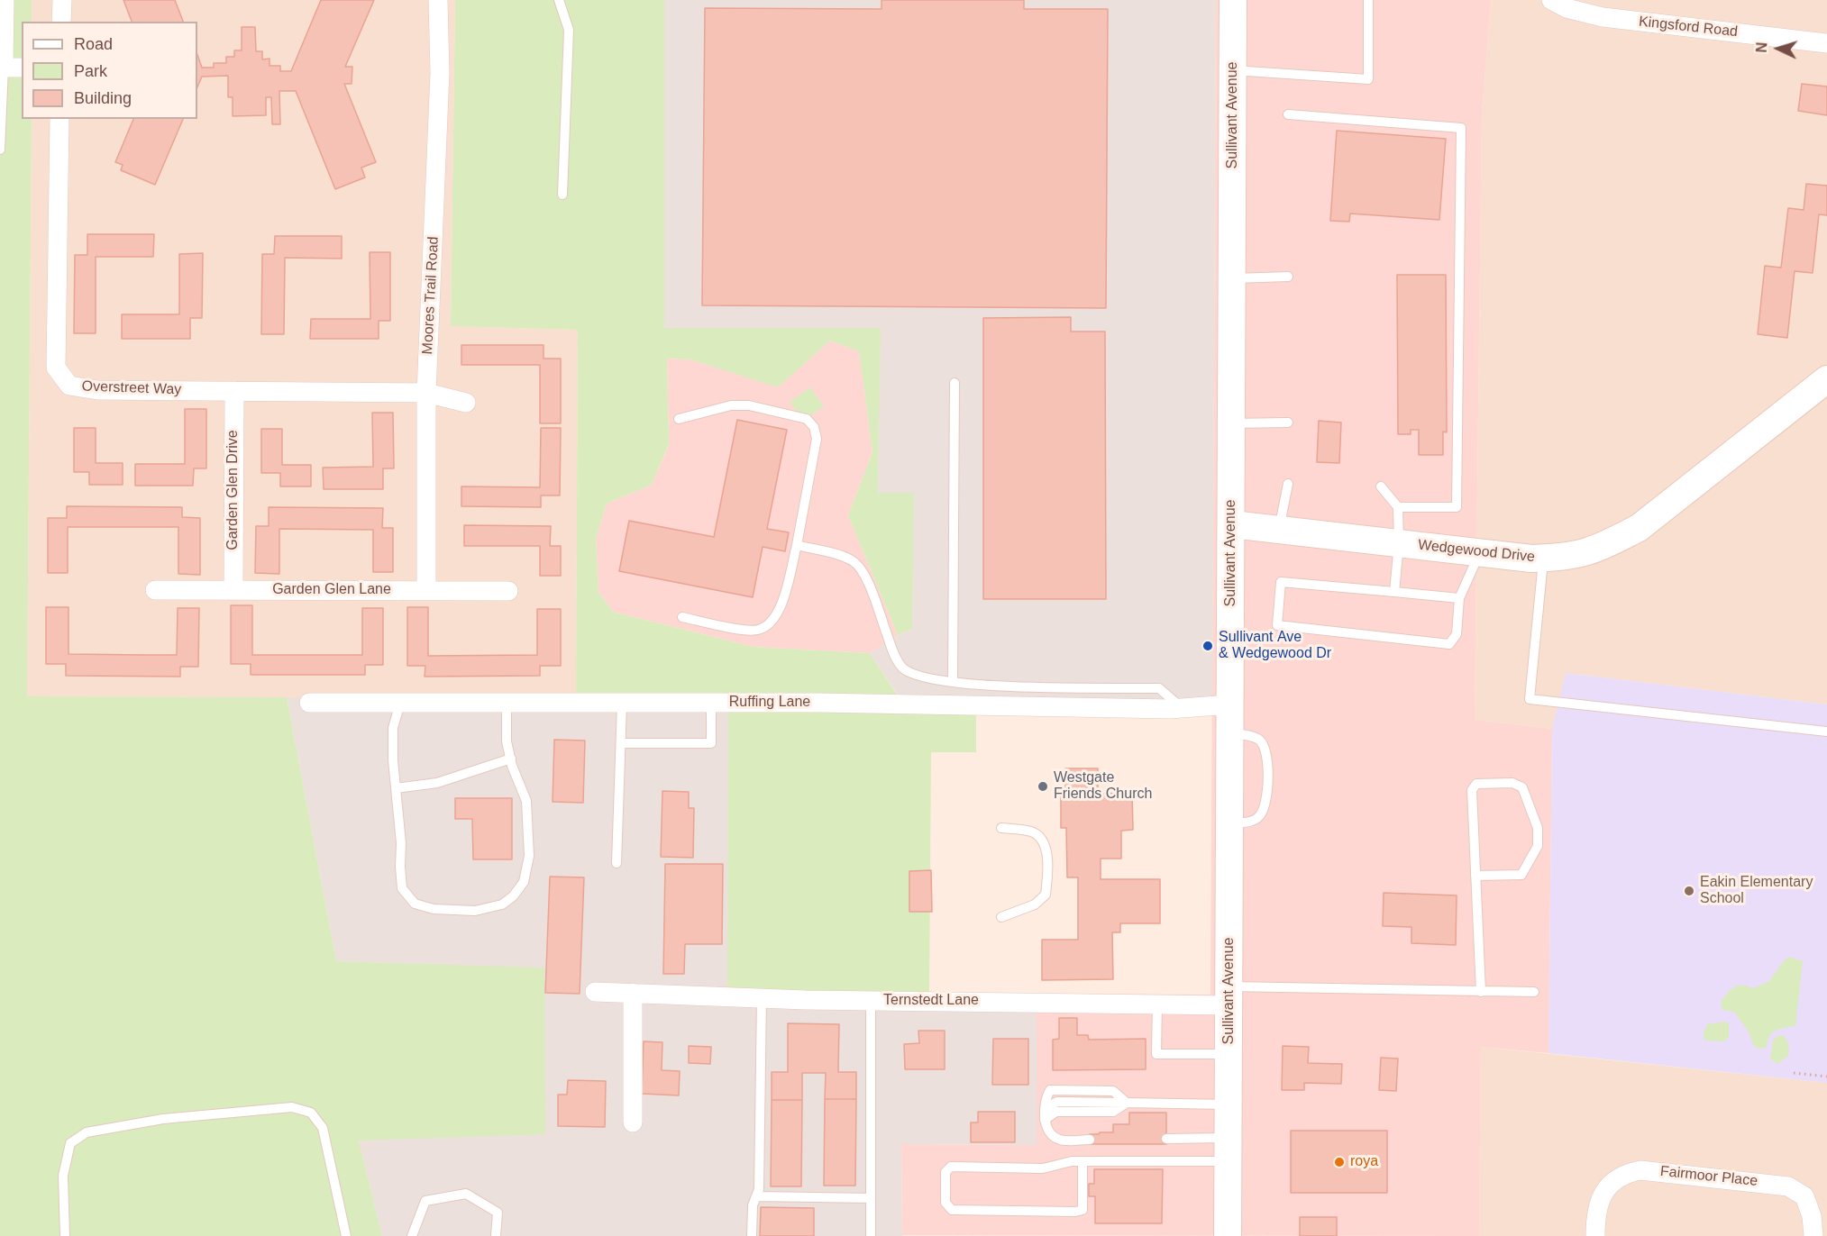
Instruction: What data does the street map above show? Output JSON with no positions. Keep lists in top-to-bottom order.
{
  "streets": {
    "main road": ["Sullivant Avenue", "Wedgewood Drive"],
    "street": [
      "Kingsford Road",
      "Moores Trail Road",
      "Overstreet Way",
      "Garden Glen Drive",
      "Garden Glen Lane",
      "Ruffing Lane",
      "Ternstedt Lane",
      "Fairmoor Place"
    ]
  },
  "crossings": [
    ["Sullivant Avenue", "Wedgewood Drive"],
    ["Sullivant Avenue", "Ruffing Lane"],
    ["Sullivant Avenue", "Ternstedt Lane"],
    ["Moores Trail Road", "Overstreet Way"],
    ["Moores Trail Road", "Garden Glen Lane"],
    ["Overstreet Way", "Garden Glen Drive"],
    ["Garden Glen Drive", "Garden Glen Lane"]
  ],
  "places": [
    "Sullivant Ave & Wedgewood Dr",
    "Westgate Friends Church",
    "Eakin Elementary School",
    "roya"
  ],
  "legend": ["Road", "Park", "Building"],
  "north": "left"
}
